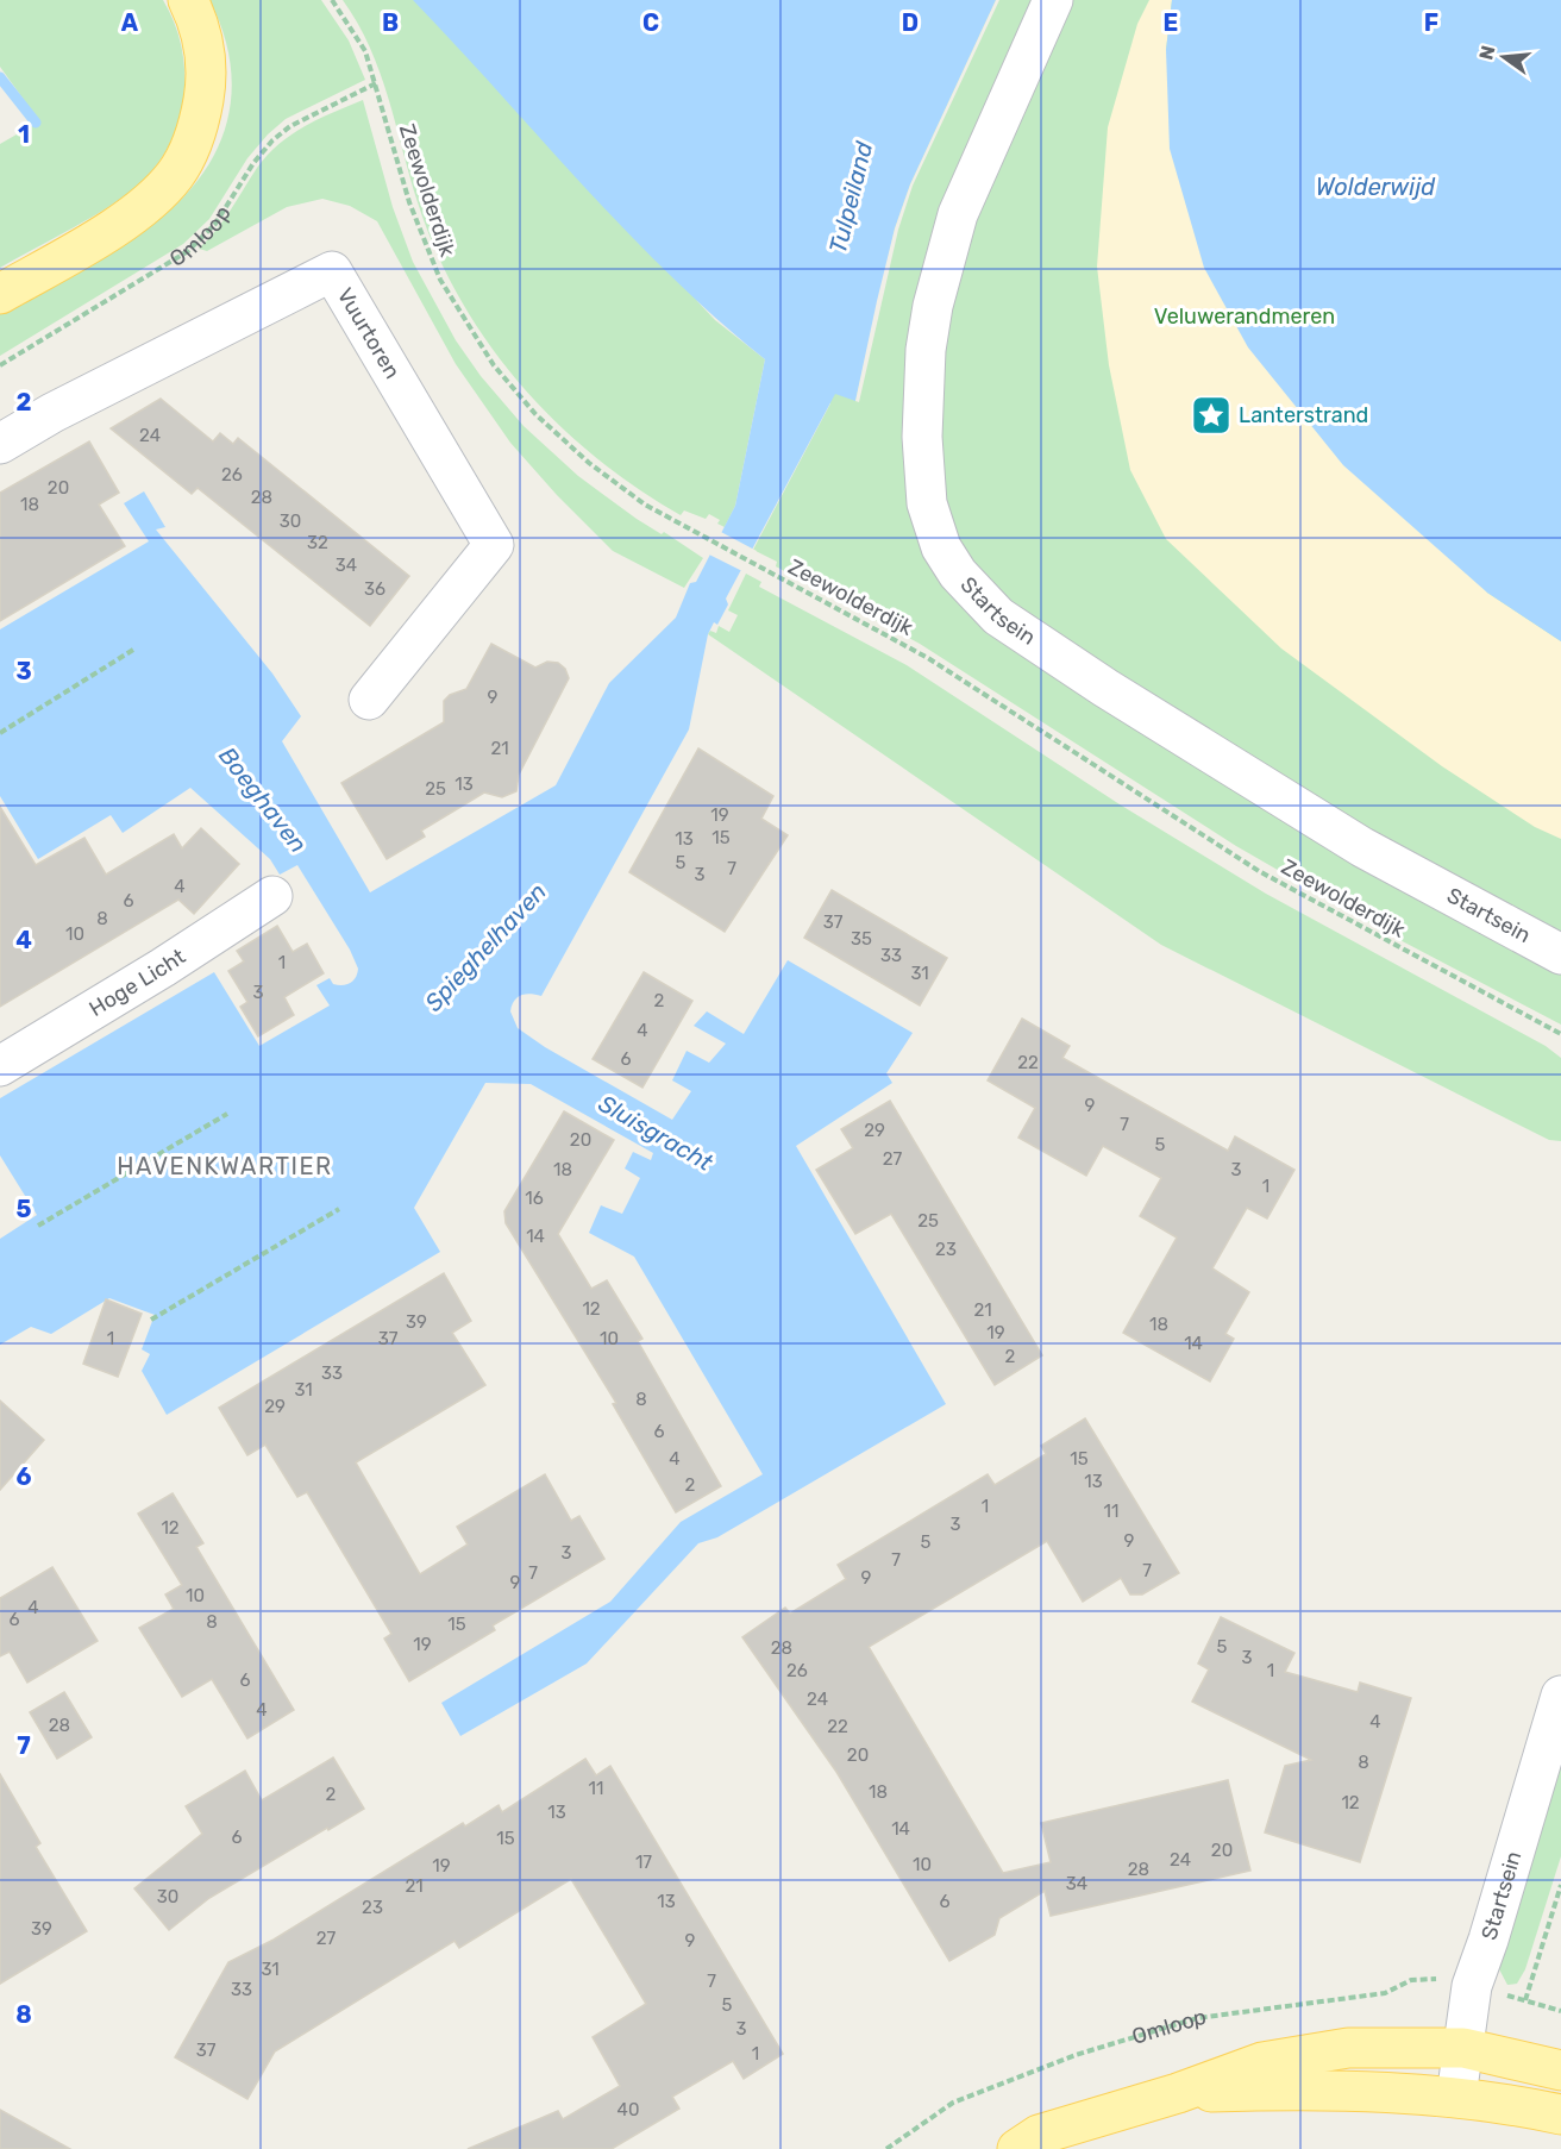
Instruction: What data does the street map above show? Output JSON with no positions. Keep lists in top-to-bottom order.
{
  "streets": {
    "street": ["Vuurtoren", "Startsein", "Hoge Licht"],
    "path": ["Zeewolderdijk", "Omloop"]
  },
  "crossings": [
    ["Zeewolderdijk", "Omloop"],
    ["Omloop", "Startsein"]
  ],
  "districts": ["HAVENKWARTIER"],
  "water": [
    "Wolderwijd",
    "Tulpeiland",
    "Boeghaven",
    "Spieghelhaven",
    "Sluisgracht"
  ],
  "parks": ["Veluwerandmeren"],
  "places": {
    "place": ["Lanterstrand"]
  },
  "house_numbers": [
    "24",
    "26",
    "20",
    "28",
    "18",
    "30",
    "32",
    "34",
    "36",
    "9",
    "21",
    "13",
    "25",
    "19",
    "15",
    "13",
    "5",
    "7",
    "3",
    "4",
    "6",
    "8",
    "37",
    "10",
    "35",
    "33",
    "1",
    "31",
    "3",
    "2",
    "4",
    "6",
    "22",
    "9",
    "7",
    "29",
    "20",
    "5",
    "27",
    "18",
    "3",
    "1",
    "16",
    "25",
    "14",
    "23",
    "12",
    "21",
    "39",
    "18",
    "19",
    "1",
    "37",
    "10",
    "14",
    "2",
    "33",
    "31",
    "8",
    "29",
    "6",
    "4",
    "15",
    "13",
    "2",
    "1",
    "11",
    "3",
    "12",
    "9",
    "5",
    "3",
    "7",
    "7",
    "7",
    "9",
    "9",
    "10",
    "4",
    "6",
    "8",
    "15",
    "19",
    "5",
    "28",
    "3",
    "26",
    "1",
    "6",
    "24",
    "4",
    "4",
    "28",
    "22",
    "20",
    "8",
    "11",
    "18",
    "2",
    "12",
    "13",
    "14",
    "6",
    "15",
    "20",
    "24",
    "17",
    "10",
    "19",
    "28",
    "34",
    "21",
    "30",
    "13",
    "6",
    "23",
    "39",
    "27",
    "9",
    "31",
    "7",
    "33",
    "5",
    "3",
    "37",
    "1",
    "40"
  ],
  "north": "left",
  "grid": {
    "columns": [
      "A",
      "B",
      "C",
      "D",
      "E",
      "F"
    ],
    "rows": [
      "1",
      "2",
      "3",
      "4",
      "5",
      "6",
      "7",
      "8"
    ]
  }
}
